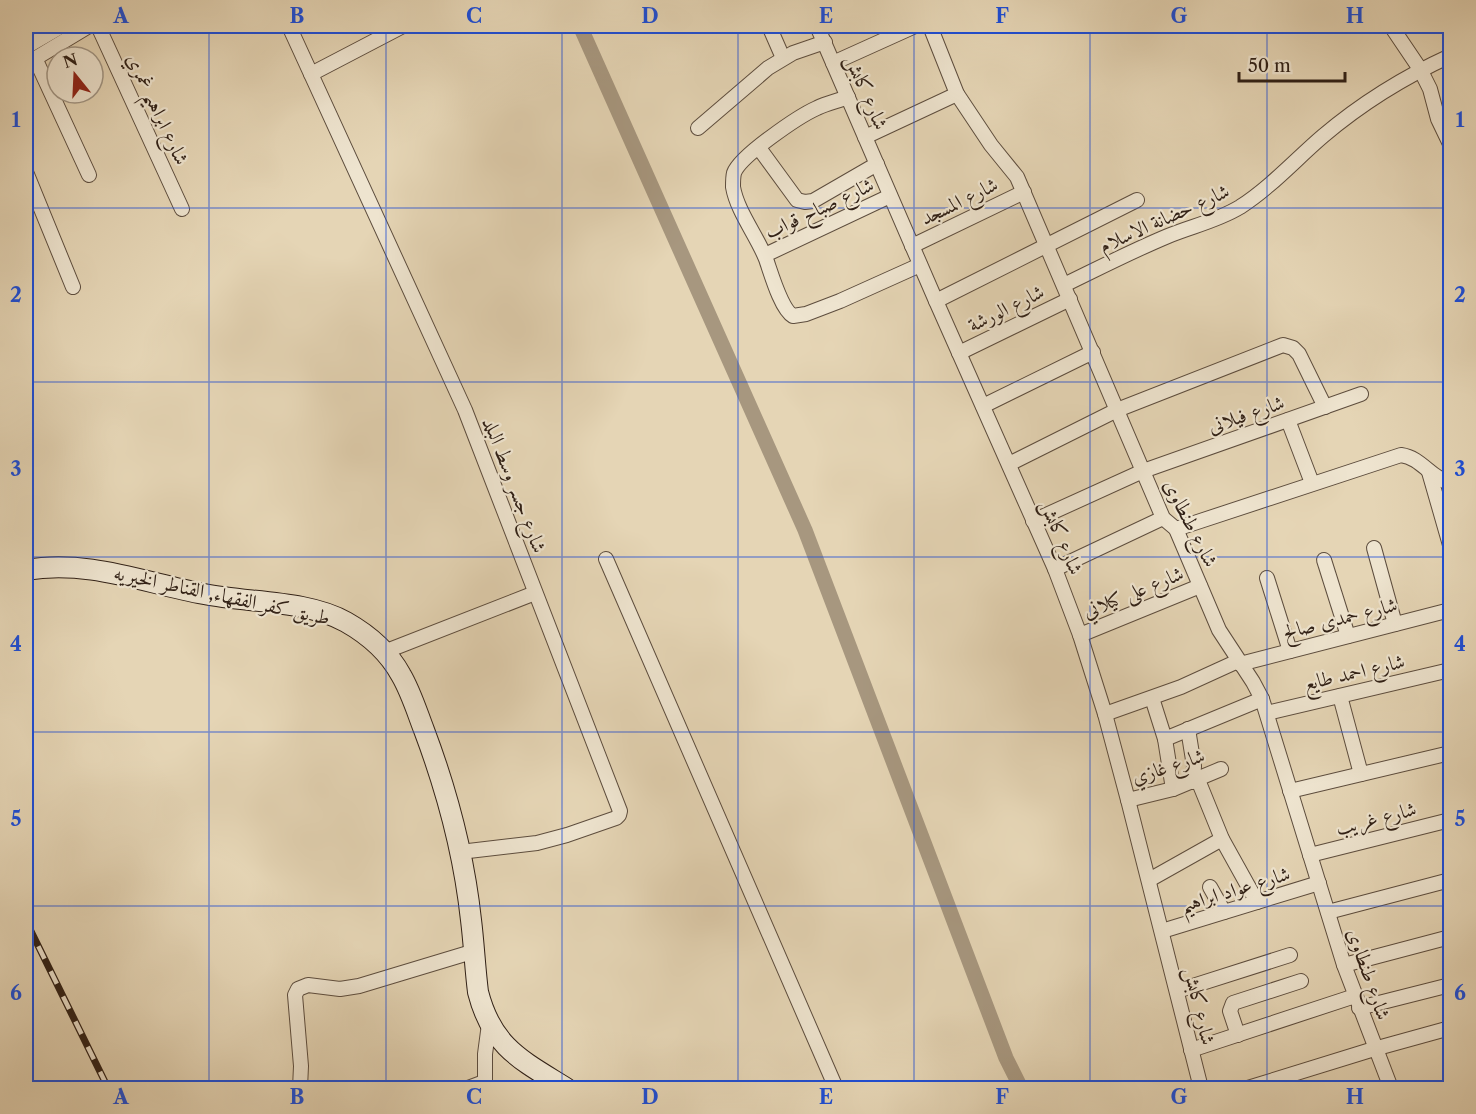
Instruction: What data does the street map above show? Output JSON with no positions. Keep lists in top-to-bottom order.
{
  "streets": {
    "street": [
      "شارع كابش",
      "شارع ابراهيم غمري",
      "شارع المسجد",
      "شارع صباح قواب",
      "شارع حضانة الاسلام",
      "شارع الورشة",
      "شارع فيلانى",
      "شارع جسر وسط البلد",
      "شارع طنطاوى",
      "شارع على كيلاني",
      "طريق كفر الفقهاء, القناطر الخيريه",
      "شارع حمدى صالح",
      "شارع احمد طايع",
      "شارع غازي",
      "شارع غريب",
      "شارع عواد ابراهيم"
    ]
  },
  "crossings": [
    ["شارع كابش", "شارع المسجد"],
    ["شارع كابش", "شارع صباح قواب"],
    ["شارع كابش", "شارع حضانة الاسلام"],
    ["شارع كابش", "شارع الورشة"],
    ["شارع كابش", "شارع فيلانى"],
    ["شارع كابش", "شارع على كيلاني"],
    ["شارع كابش", "شارع حمدى صالح"],
    ["شارع كابش", "شارع غازي"],
    ["شارع كابش", "شارع عواد ابراهيم"],
    ["شارع المسجد", "شارع طنطاوى"],
    ["شارع حضانة الاسلام", "شارع الورشة"],
    ["شارع حضانة الاسلام", "شارع طنطاوى"],
    ["شارع الورشة", "شارع طنطاوى"],
    ["شارع فيلانى", "شارع طنطاوى"],
    ["شارع جسر وسط البلد", "طريق كفر الفقهاء, القناطر الخيريه"],
    ["شارع طنطاوى", "شارع على كيلاني"],
    ["شارع طنطاوى", "شارع حمدى صالح"],
    ["شارع طنطاوى", "شارع احمد طايع"],
    ["شارع طنطاوى", "شارع غريب"],
    ["شارع طنطاوى", "شارع عواد ابراهيم"]
  ],
  "scale_bar": "50 m",
  "north": "top",
  "grid": {
    "columns": [
      "A",
      "B",
      "C",
      "D",
      "E",
      "F",
      "G",
      "H"
    ],
    "rows": [
      "1",
      "2",
      "3",
      "4",
      "5",
      "6"
    ]
  }
}
